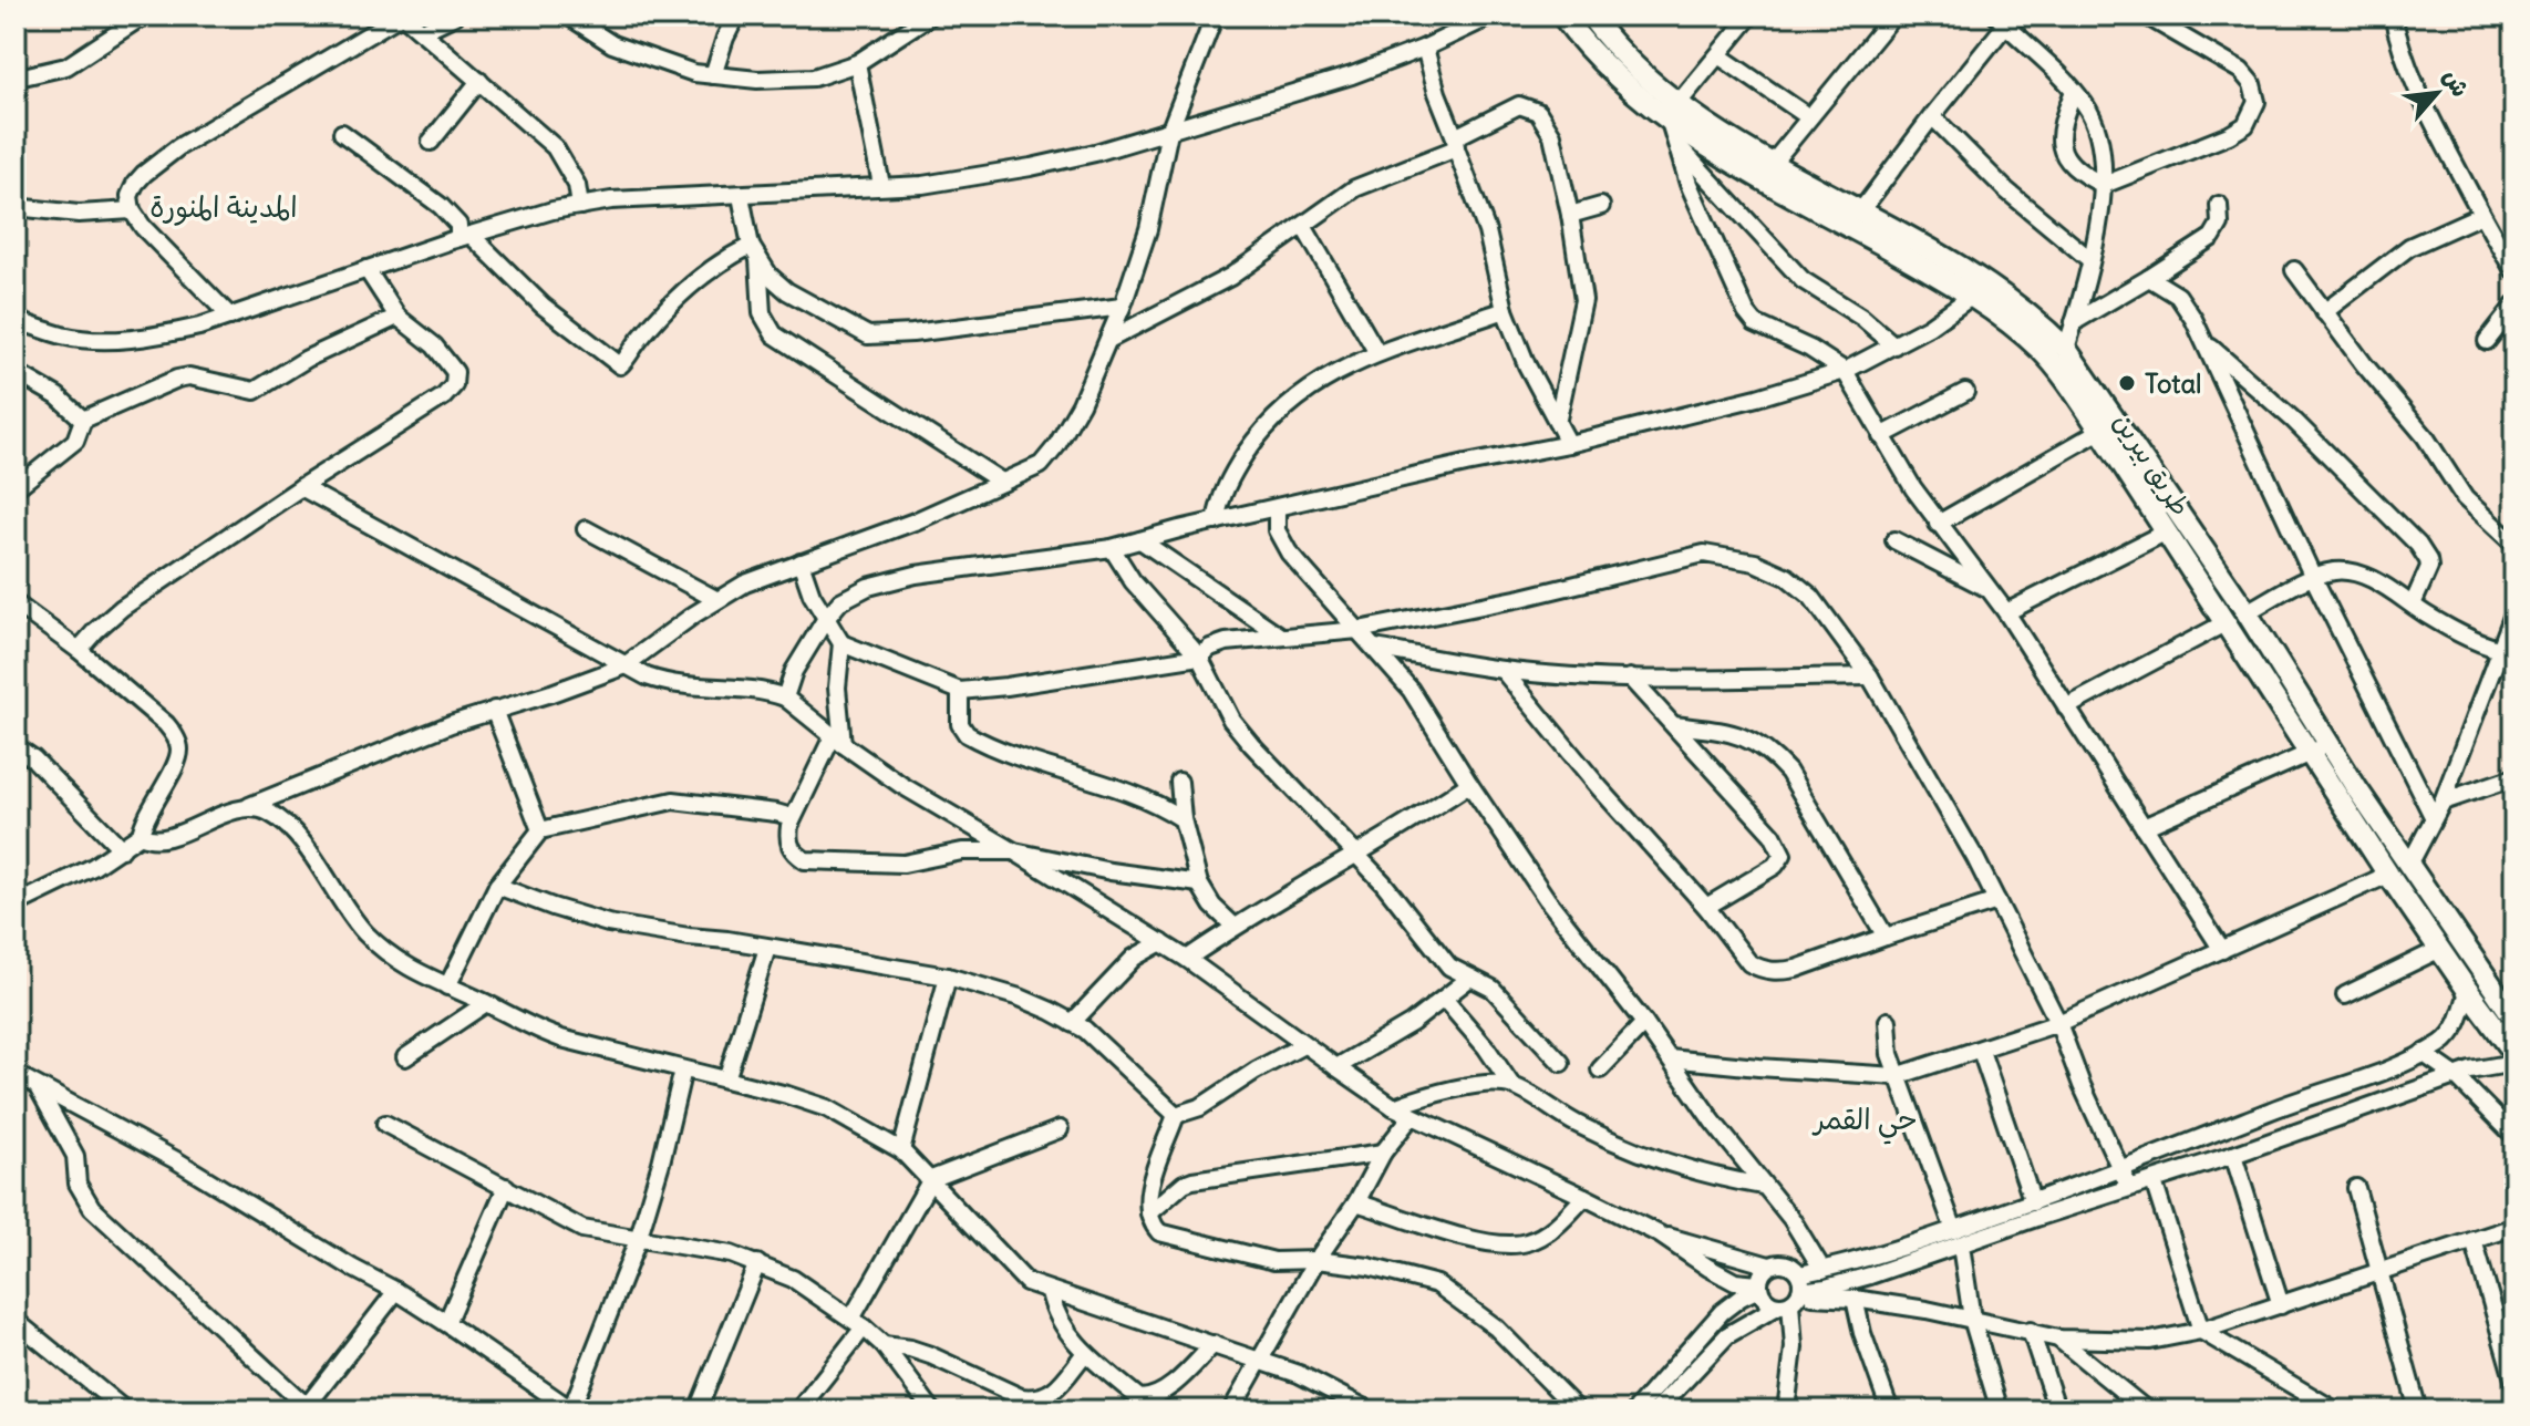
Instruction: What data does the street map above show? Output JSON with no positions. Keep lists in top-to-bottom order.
{
  "streets": {
    "main road": ["طريق بيرين"]
  },
  "districts": ["المدينة المنورة", "حي القمر"],
  "places": ["Total"],
  "north": "top right"
}
